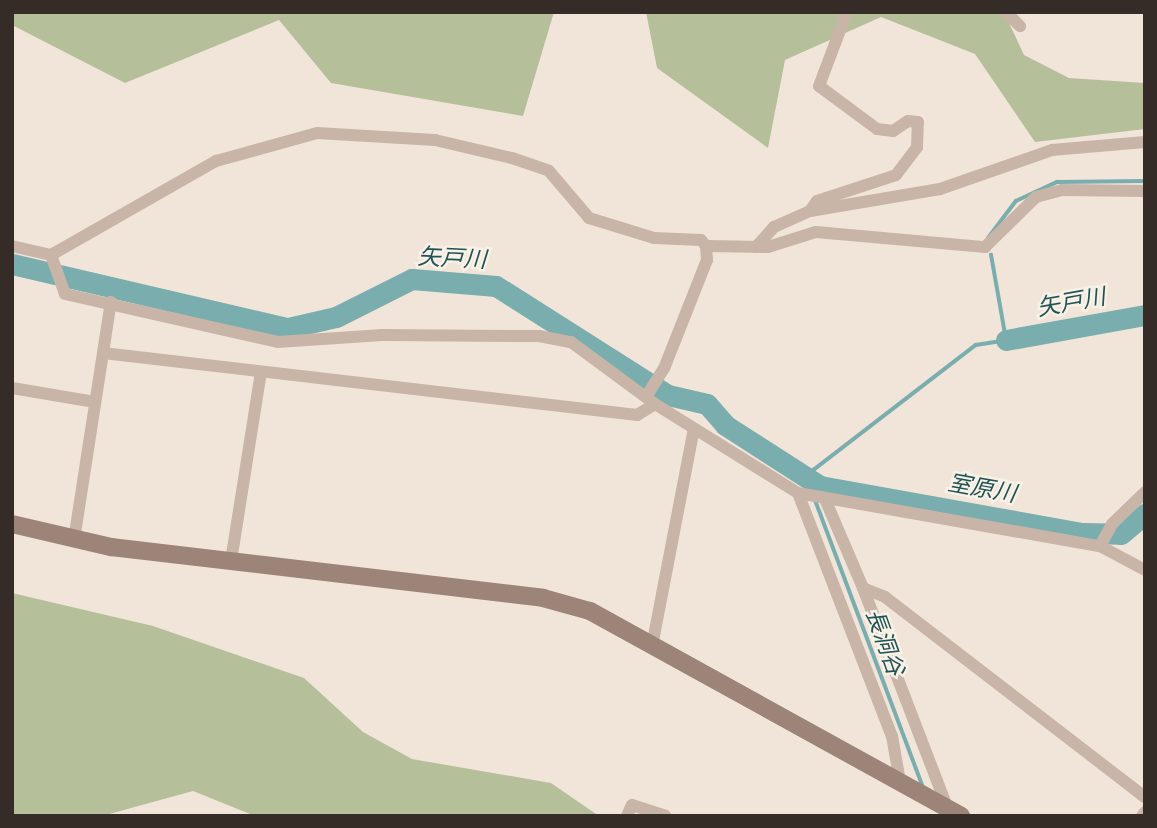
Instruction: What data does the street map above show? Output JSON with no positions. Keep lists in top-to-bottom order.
{
  "water": ["矢戸川", "室原川", "長洞谷"]
}
